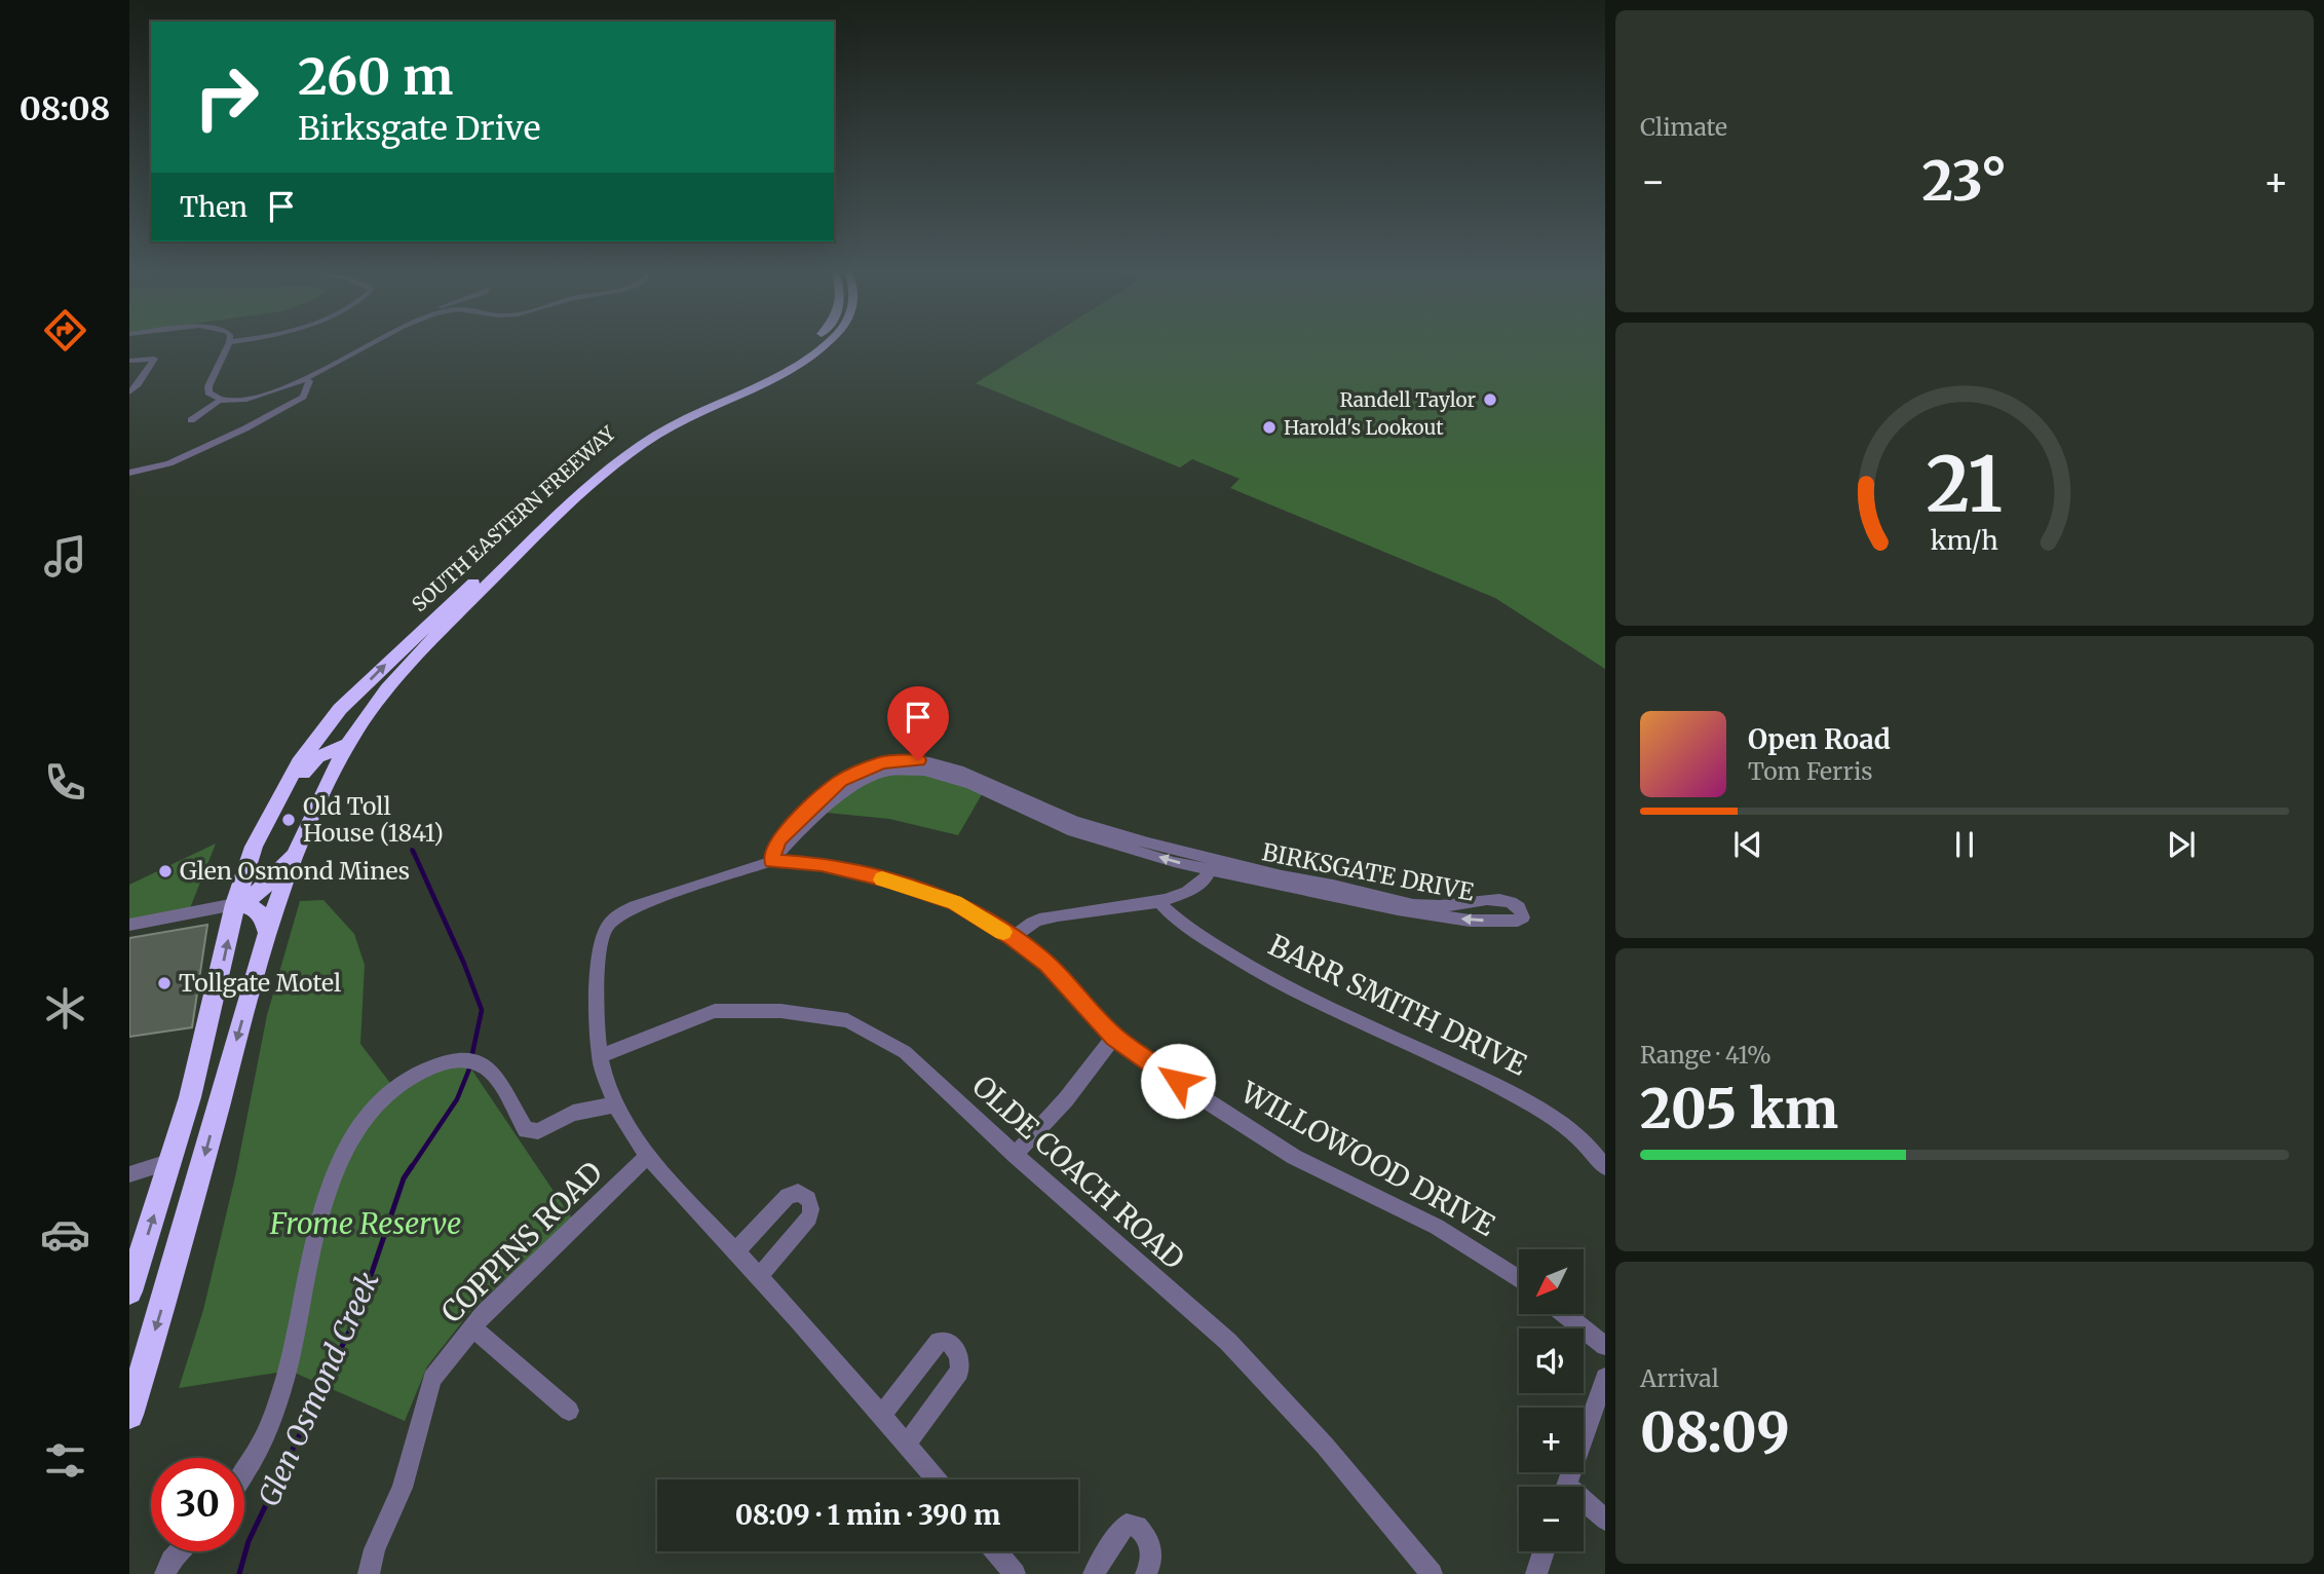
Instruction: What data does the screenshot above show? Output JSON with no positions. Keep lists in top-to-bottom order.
{
  "streets": {
    "highway": ["SOUTH EASTERN FREEWAY"],
    "street": [
      "BIRKSGATE DRIVE",
      "BARR SMITH DRIVE",
      "WILLOWOOD DRIVE",
      "OLDE COACH ROAD",
      "COPPINS ROAD"
    ]
  },
  "crossings": [
    ["BIRKSGATE DRIVE", "WILLOWOOD DRIVE"],
    ["BIRKSGATE DRIVE", "OLDE COACH ROAD"],
    ["BIRKSGATE DRIVE", "COPPINS ROAD"]
  ],
  "water": ["Glen Osmond Creek"],
  "parks": ["Frome Reserve"],
  "places": [
    "Randell Taylor",
    "Harold's Lookout",
    "Old Toll House (1841)",
    "Glen Osmond Mines",
    "Tollgate Motel"
  ],
  "north": "bottom left",
  "page": {
    "tabs": "08:08",
    "tile": [
      "Climate",
      ["Range · 41%", "205 km"],
      ["Arrival", "08:09"]
    ],
    "turn": ["260 m", "Birksgate Drive"],
    "heat": ["−", "23°", "+"],
    "then": "Then",
    "song": ["Open Road", "Tom Ferris"],
    "map_buttons": ["+", "−"],
    "limit": "30",
    "trip": "08:09 · 1 min · 390 m",
    "gauge": ["21", "km/h"]
  }
}
